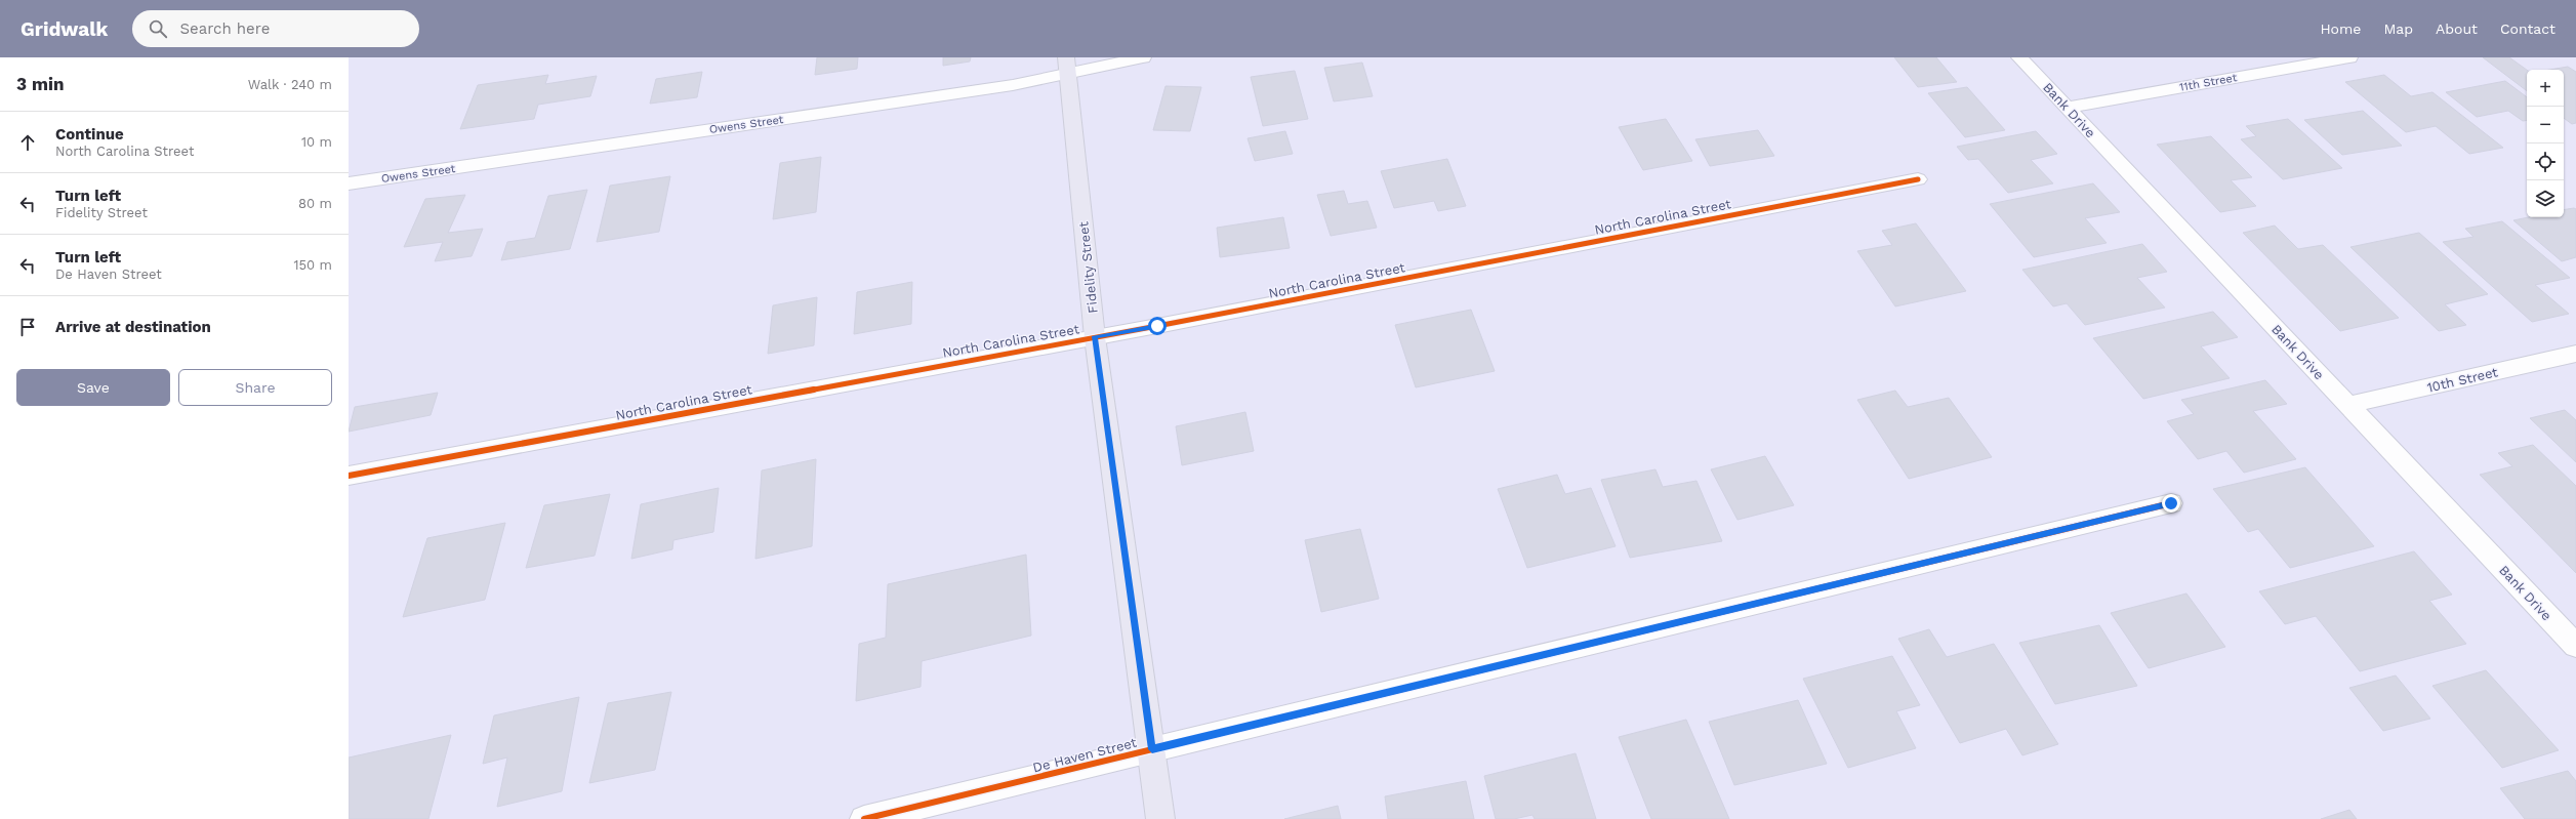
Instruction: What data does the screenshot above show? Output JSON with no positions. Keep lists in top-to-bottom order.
{
  "streets": {
    "main road": ["Fidelity Street"],
    "street": [
      "11th Street",
      "Bank Drive",
      "Owens Street",
      "North Carolina Street",
      "10th Street",
      "De Haven Street"
    ]
  },
  "crossings": [
    ["11th Street", "Bank Drive"],
    ["Bank Drive", "10th Street"],
    ["Owens Street", "Fidelity Street"],
    ["North Carolina Street", "Fidelity Street"],
    ["Fidelity Street", "De Haven Street"]
  ],
  "page": {
    "header": "Gridwalk",
    "search": "Search here",
    "nav": [
      "Home",
      "Map",
      "About",
      "Contact"
    ],
    "heading": ["3 min", "Walk · 240 m"],
    "map_buttons": ["+", "−"],
    "list": [
      ["Continue", "North Carolina Street", "10 m"],
      ["Turn left", "Fidelity Street", "80 m"],
      ["Turn left", "De Haven Street", "150 m"],
      "Arrive at destination"
    ],
    "buttons": ["Save", "Share"]
  }
}
